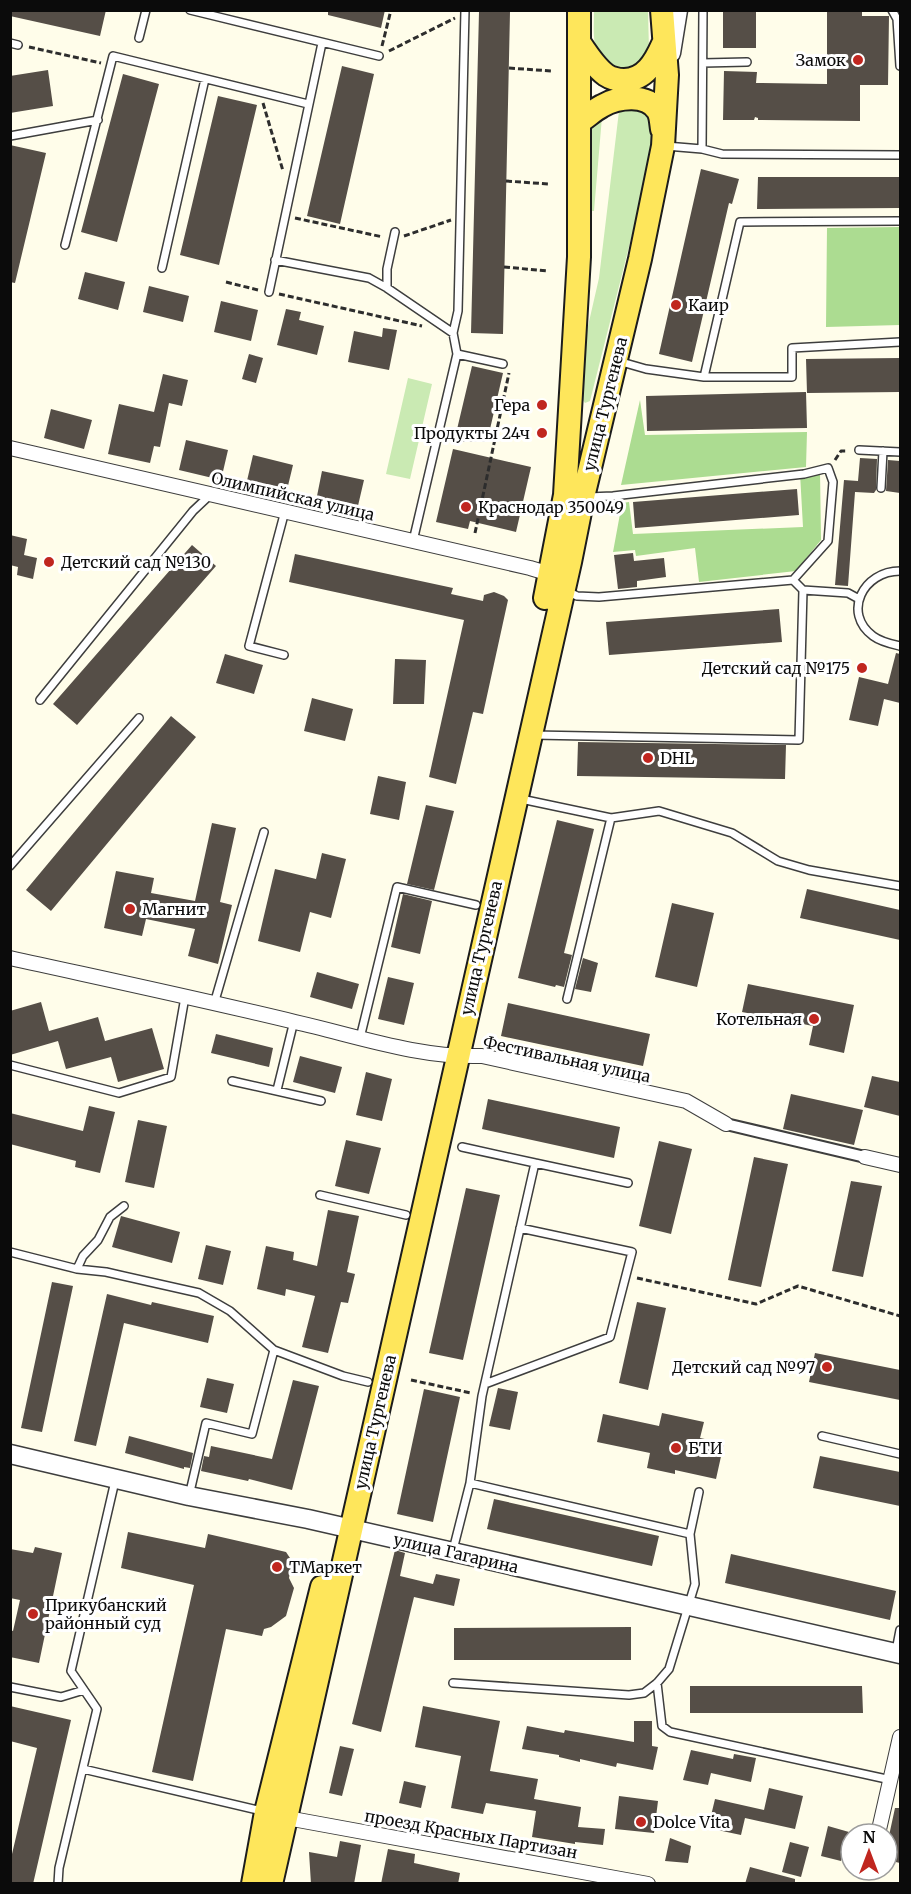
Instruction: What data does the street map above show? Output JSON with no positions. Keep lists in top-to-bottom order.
{
  "streets": {
    "main road": ["улица Тургенева"],
    "street": [
      "Олимпийская улица",
      "Фестивальная улица",
      "улица Гагарина",
      "проезд Красных Партизан"
    ]
  },
  "crossings": [
    ["улица Тургенева", "Олимпийская улица"],
    ["улица Тургенева", "Фестивальная улица"],
    ["улица Тургенева", "улица Гагарина"],
    ["улица Тургенева", "проезд Красных Партизан"]
  ],
  "places": [
    "Замок",
    "Каир",
    "Гера",
    "Продукты 24ч",
    "Краснодар 350049",
    "Детский сад №130",
    "Детский сад №175",
    "DHL",
    "Магнит",
    "Котельная",
    "Детский сад №97",
    "БТИ",
    "ТМаркет",
    "Прикубанский районный суд",
    "Dolce Vita"
  ],
  "north": "top"
}
